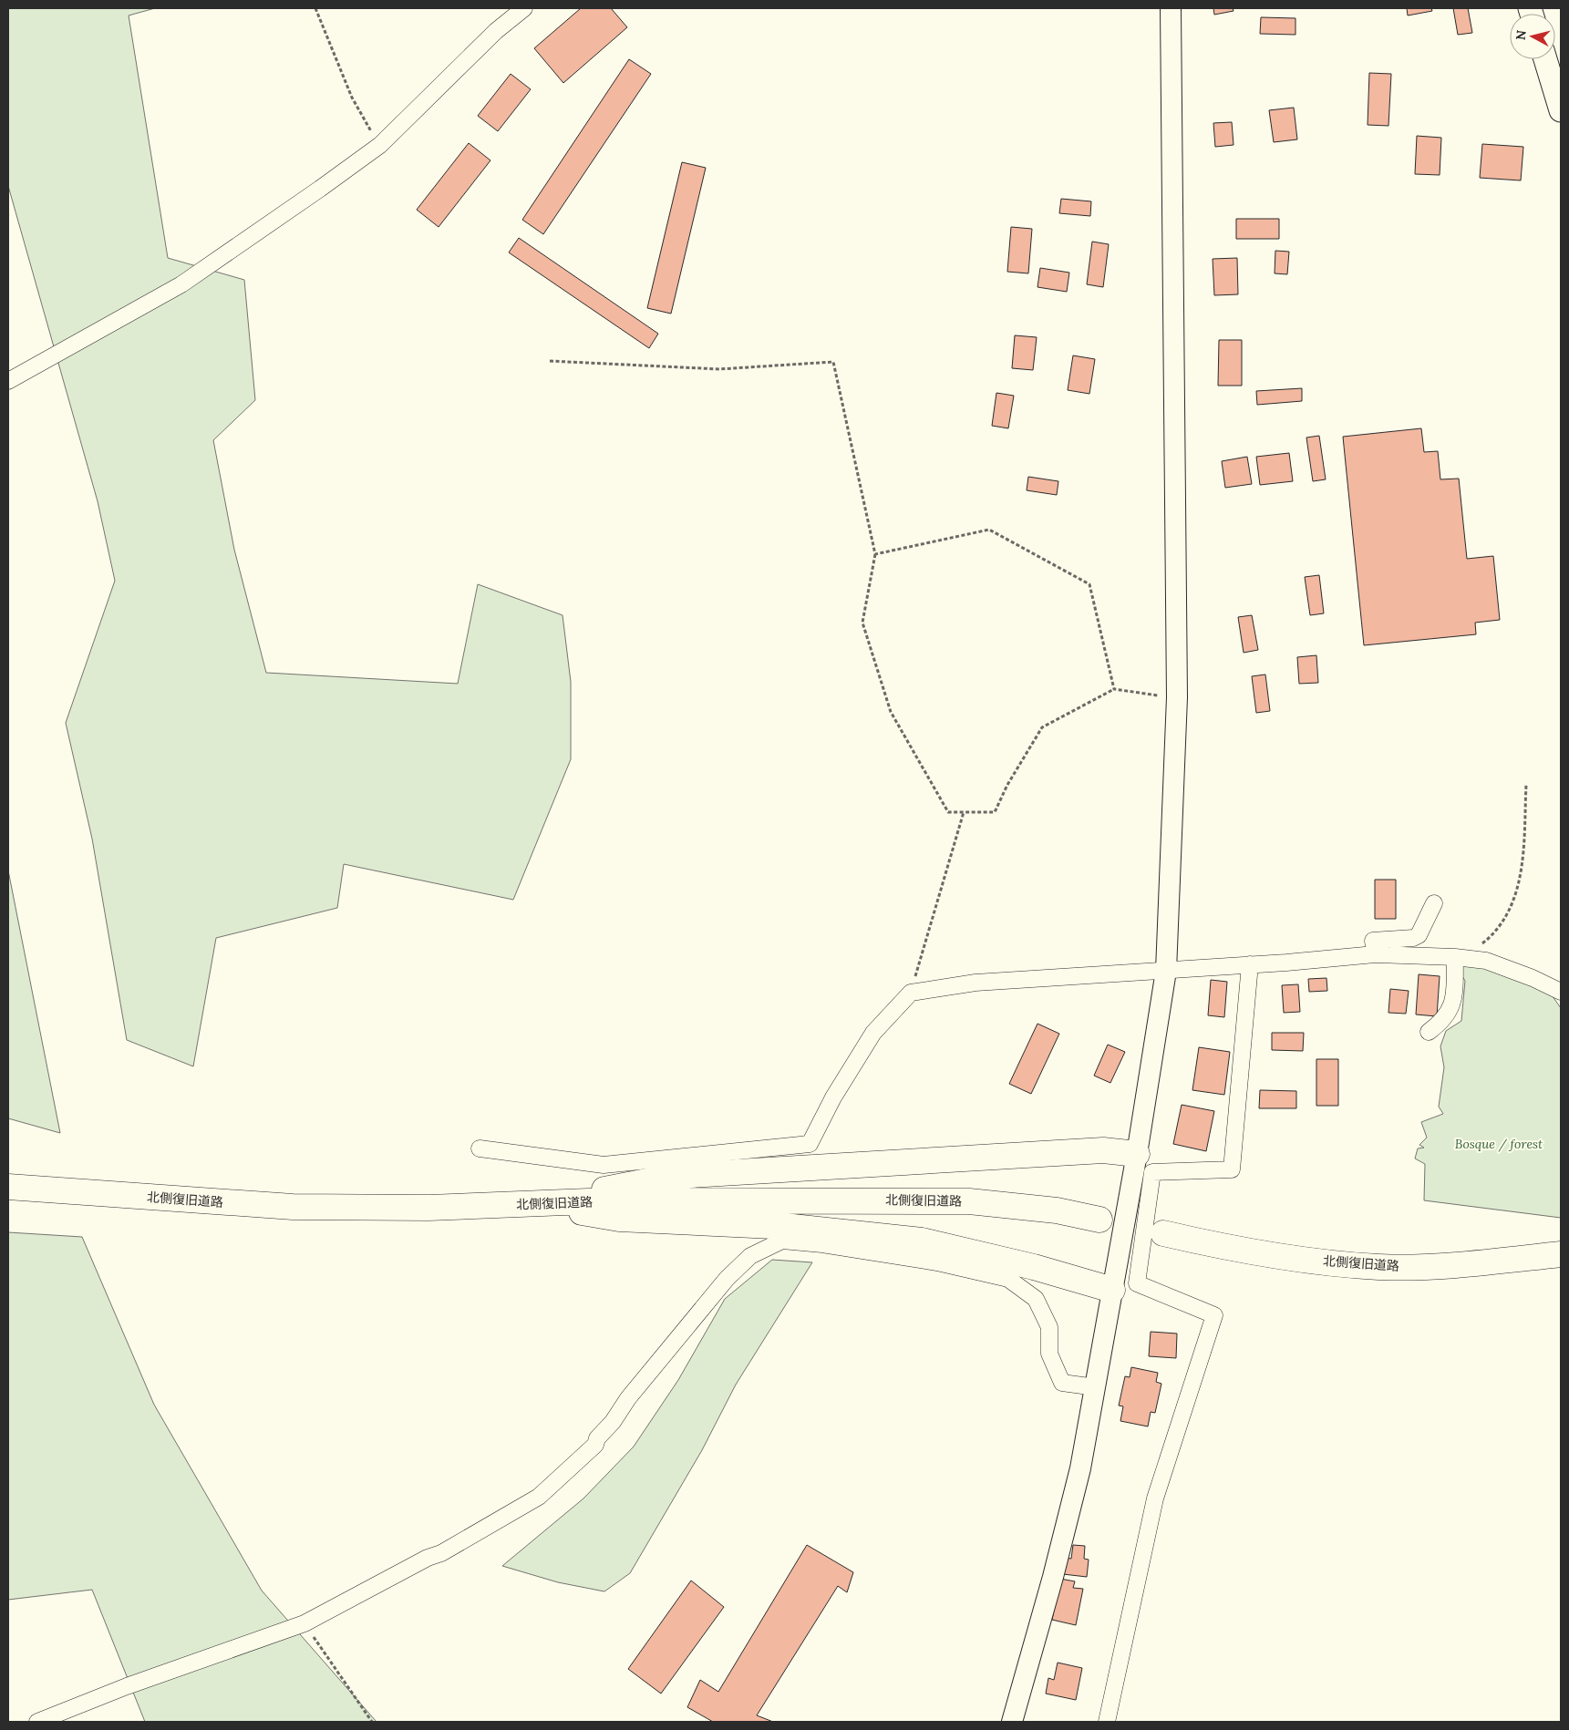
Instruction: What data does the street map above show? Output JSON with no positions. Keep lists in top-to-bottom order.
{
  "streets": {
    "highway": ["北側復旧道路"]
  },
  "parks": ["Bosque / forest"],
  "north": "left"
}
